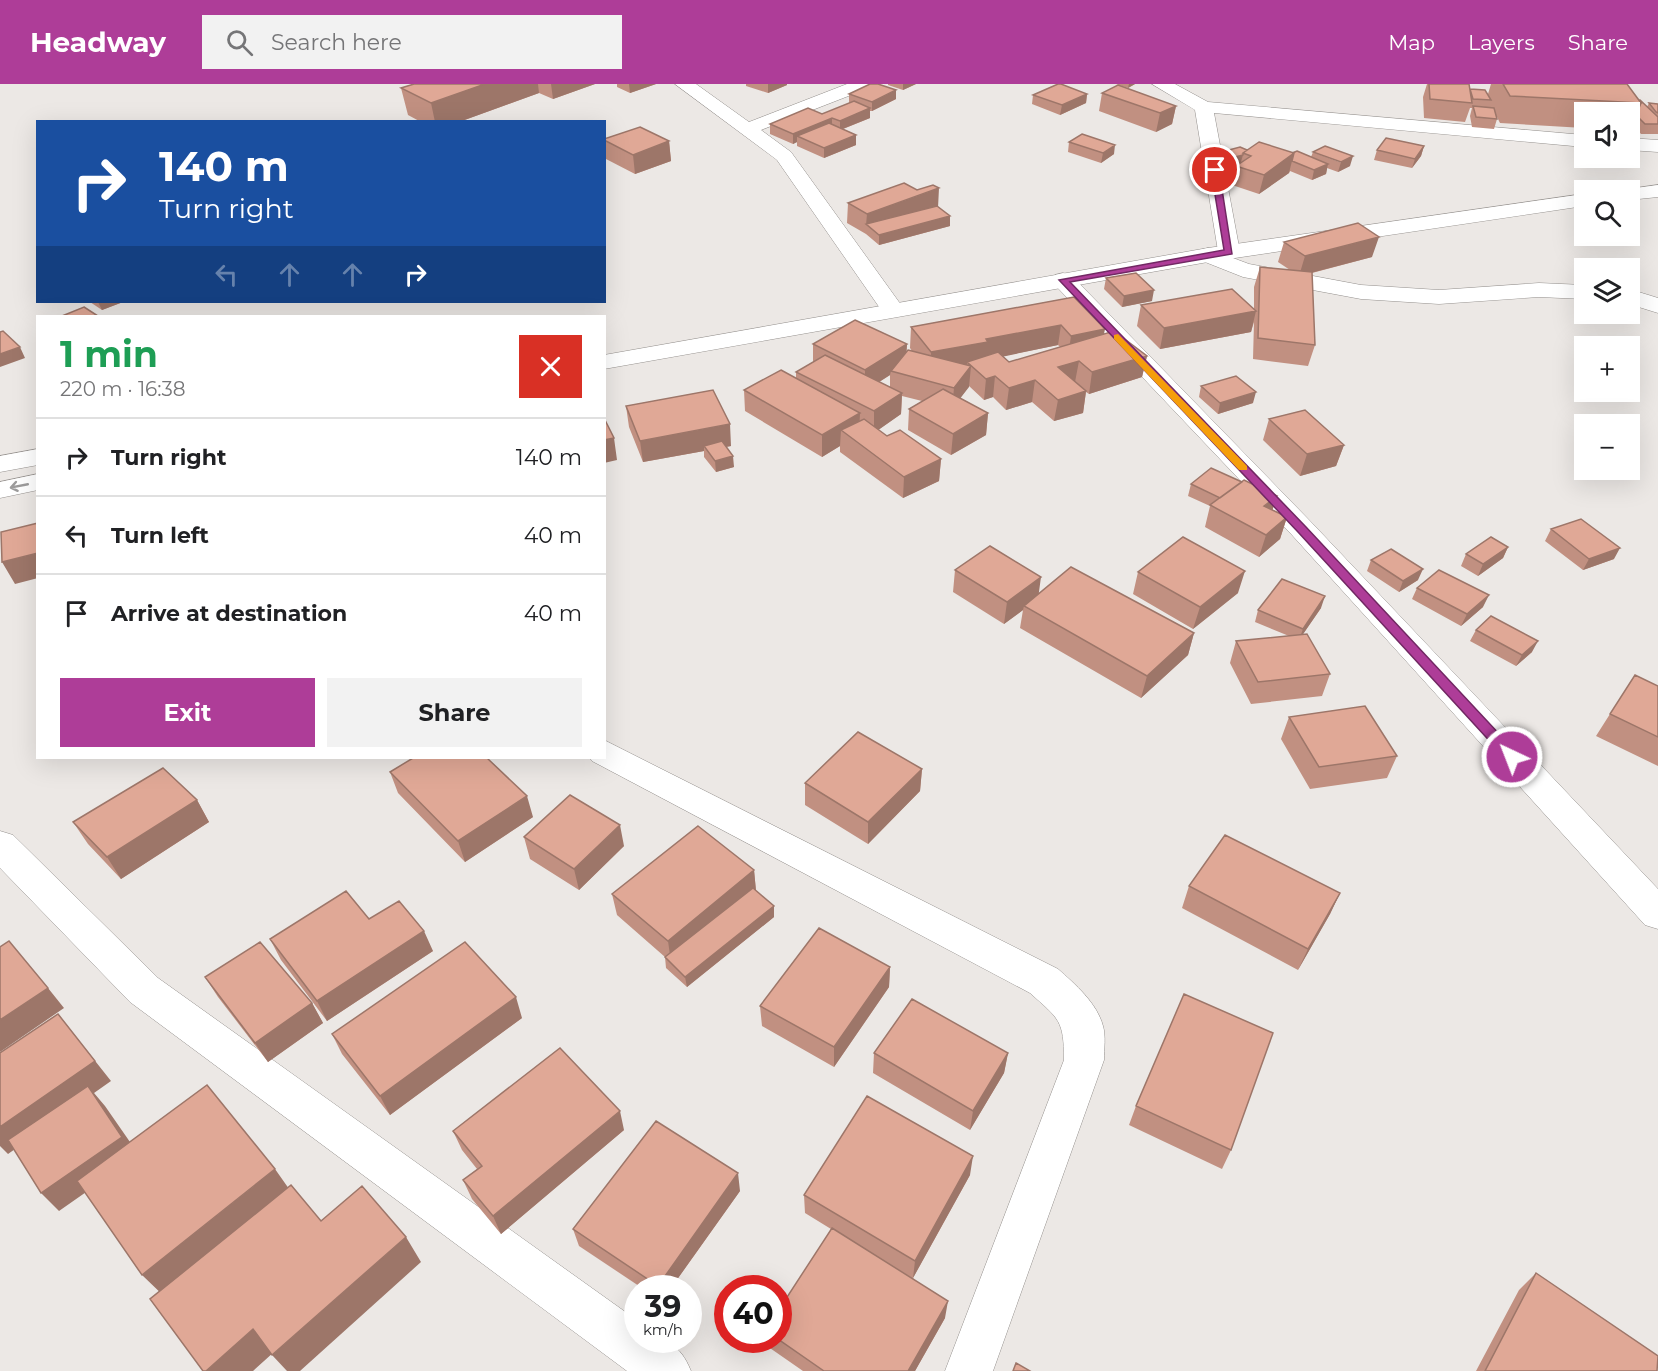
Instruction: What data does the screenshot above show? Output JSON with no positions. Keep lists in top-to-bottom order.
{
  "page": {
    "header": "Headway",
    "search": "Search here",
    "nav": ["Map", "Layers", "Share"],
    "map_buttons": ["+", "−"],
    "turn": ["140 m", "Turn right"],
    "heading": ["1 min", "220 m · 16:38"],
    "list": [
      {
        "name": "Turn right",
        "value": "140 m"
      },
      {
        "name": "Turn left",
        "value": "40 m"
      },
      {
        "name": "Arrive at destination",
        "value": "40 m"
      }
    ],
    "buttons": ["Exit", "Share"],
    "speed": "39 km/h",
    "limit": "40"
  }
}
